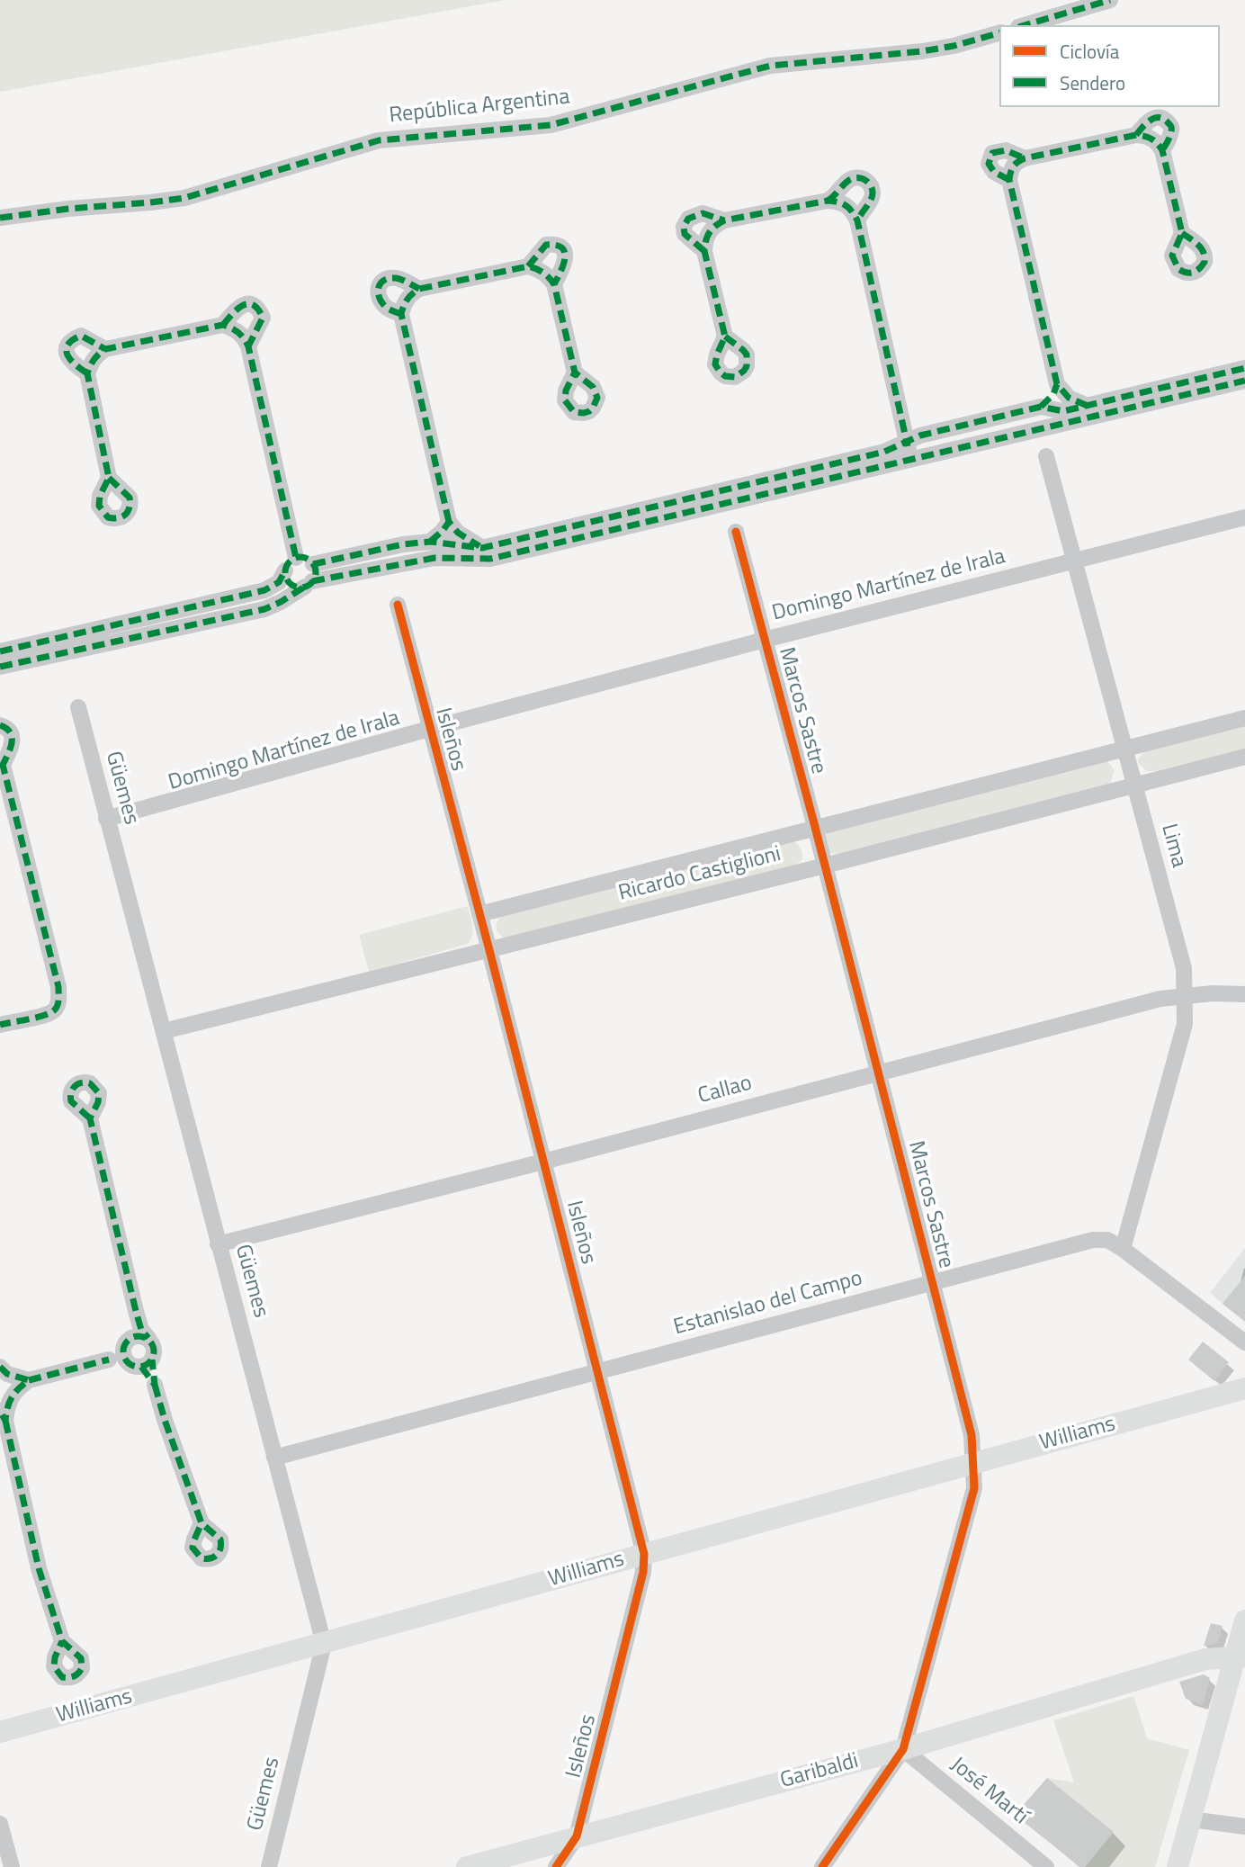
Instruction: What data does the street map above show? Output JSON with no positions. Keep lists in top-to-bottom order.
{
  "streets": {
    "street": [
      "República Argentina",
      "Domingo Martínez de Irala",
      "Marcos Sastre",
      "Isleños",
      "Güemes",
      "Lima",
      "Ricardo Castiglioni",
      "Callao",
      "Estanislao del Campo",
      "Williams",
      "Garibaldi",
      "José Martí"
    ]
  },
  "crossings": [
    ["Domingo Martínez de Irala", "Marcos Sastre"],
    ["Domingo Martínez de Irala", "Isleños"],
    ["Domingo Martínez de Irala", "Güemes"],
    ["Domingo Martínez de Irala", "Lima"],
    ["Marcos Sastre", "Ricardo Castiglioni"],
    ["Marcos Sastre", "Callao"],
    ["Marcos Sastre", "Estanislao del Campo"],
    ["Marcos Sastre", "Williams"],
    ["Marcos Sastre", "Garibaldi"],
    ["Marcos Sastre", "José Martí"],
    ["Isleños", "Ricardo Castiglioni"],
    ["Isleños", "Callao"],
    ["Isleños", "Estanislao del Campo"],
    ["Isleños", "Williams"],
    ["Isleños", "Garibaldi"],
    ["Güemes", "Ricardo Castiglioni"],
    ["Güemes", "Callao"],
    ["Güemes", "Estanislao del Campo"],
    ["Güemes", "Williams"],
    ["Lima", "Ricardo Castiglioni"],
    ["Lima", "Callao"],
    ["Lima", "Estanislao del Campo"],
    ["Garibaldi", "José Martí"]
  ],
  "legend": ["Ciclovía", "Sendero"]
}
